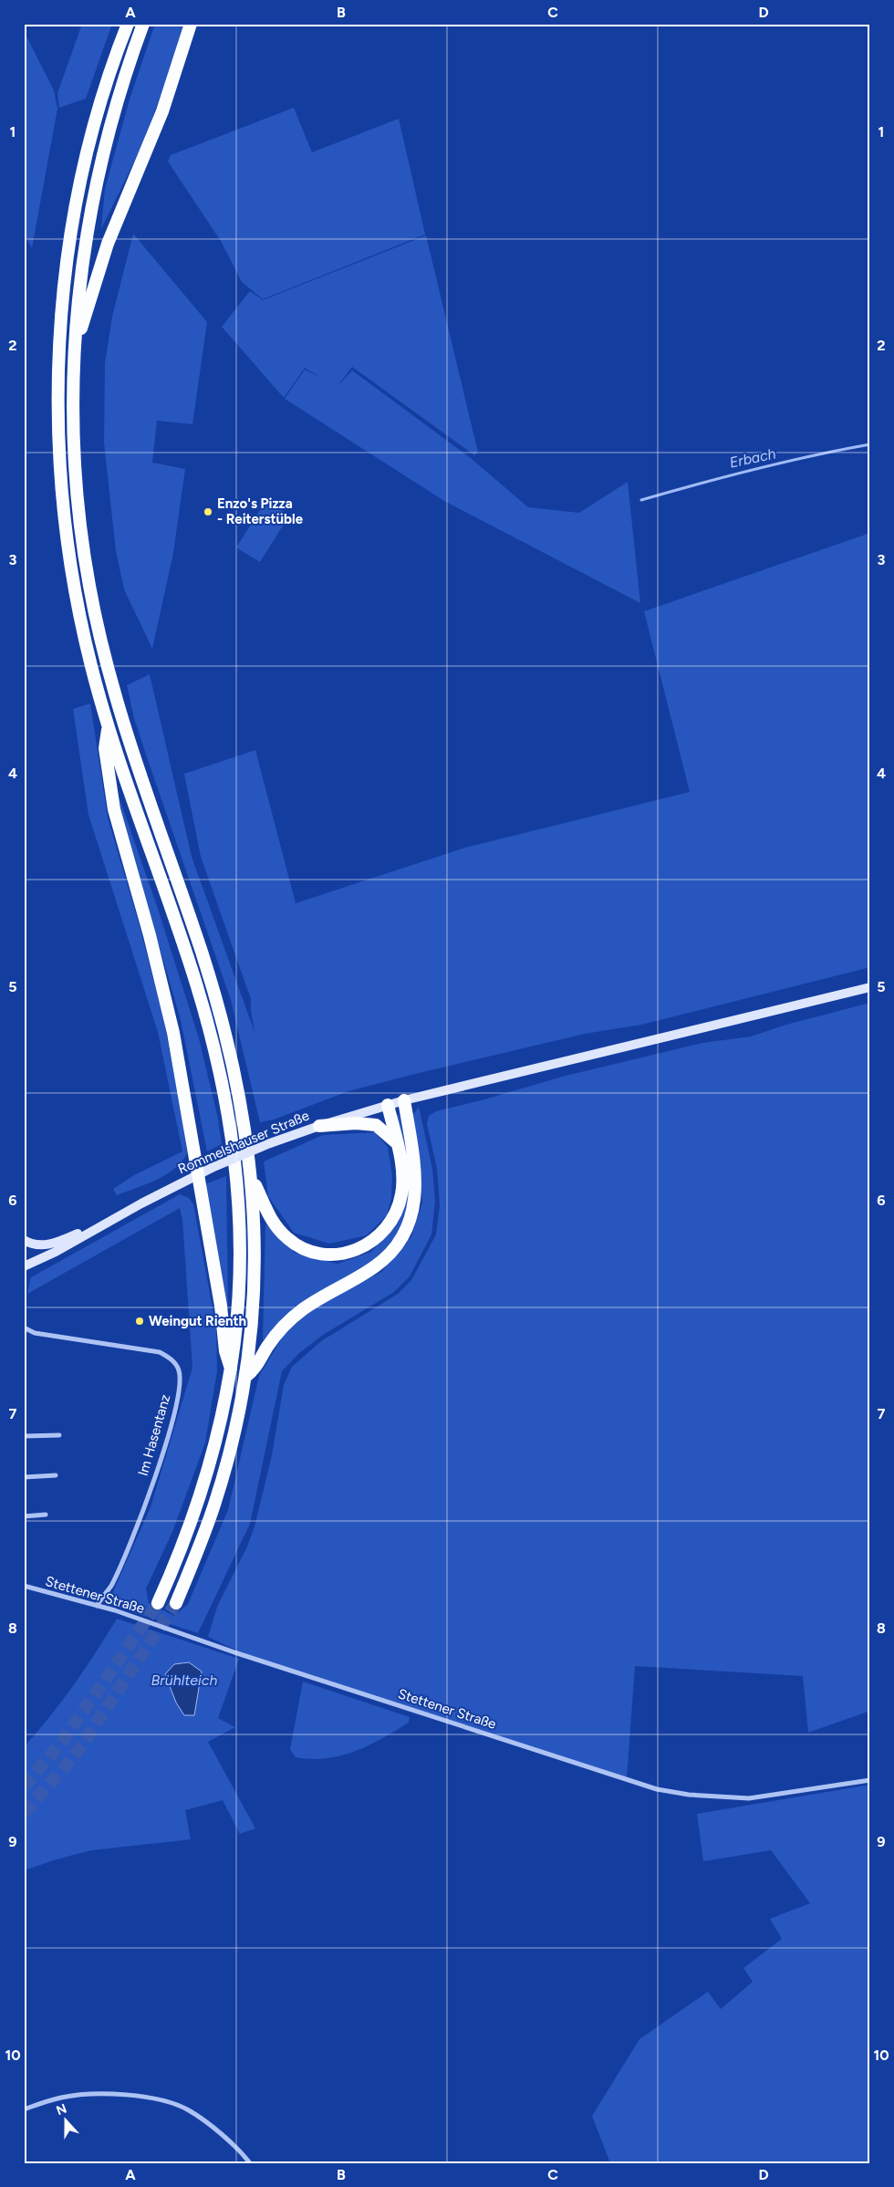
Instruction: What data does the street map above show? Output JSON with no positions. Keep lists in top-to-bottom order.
{
  "streets": {
    "main road": ["Rommelshauser Straße"],
    "street": ["Im Hasentanz", "Stettener Straße"]
  },
  "crossings": [
    ["Im Hasentanz", "Stettener Straße"]
  ],
  "water": ["Erbach", "Brühlteich"],
  "places": ["Enzo's Pizza - Reiterstüble", "Weingut Rienth"],
  "north": "top",
  "grid": {
    "columns": [
      "A",
      "B",
      "C",
      "D"
    ],
    "rows": [
      "1",
      "2",
      "3",
      "4",
      "5",
      "6",
      "7",
      "8",
      "9",
      "10"
    ]
  }
}
